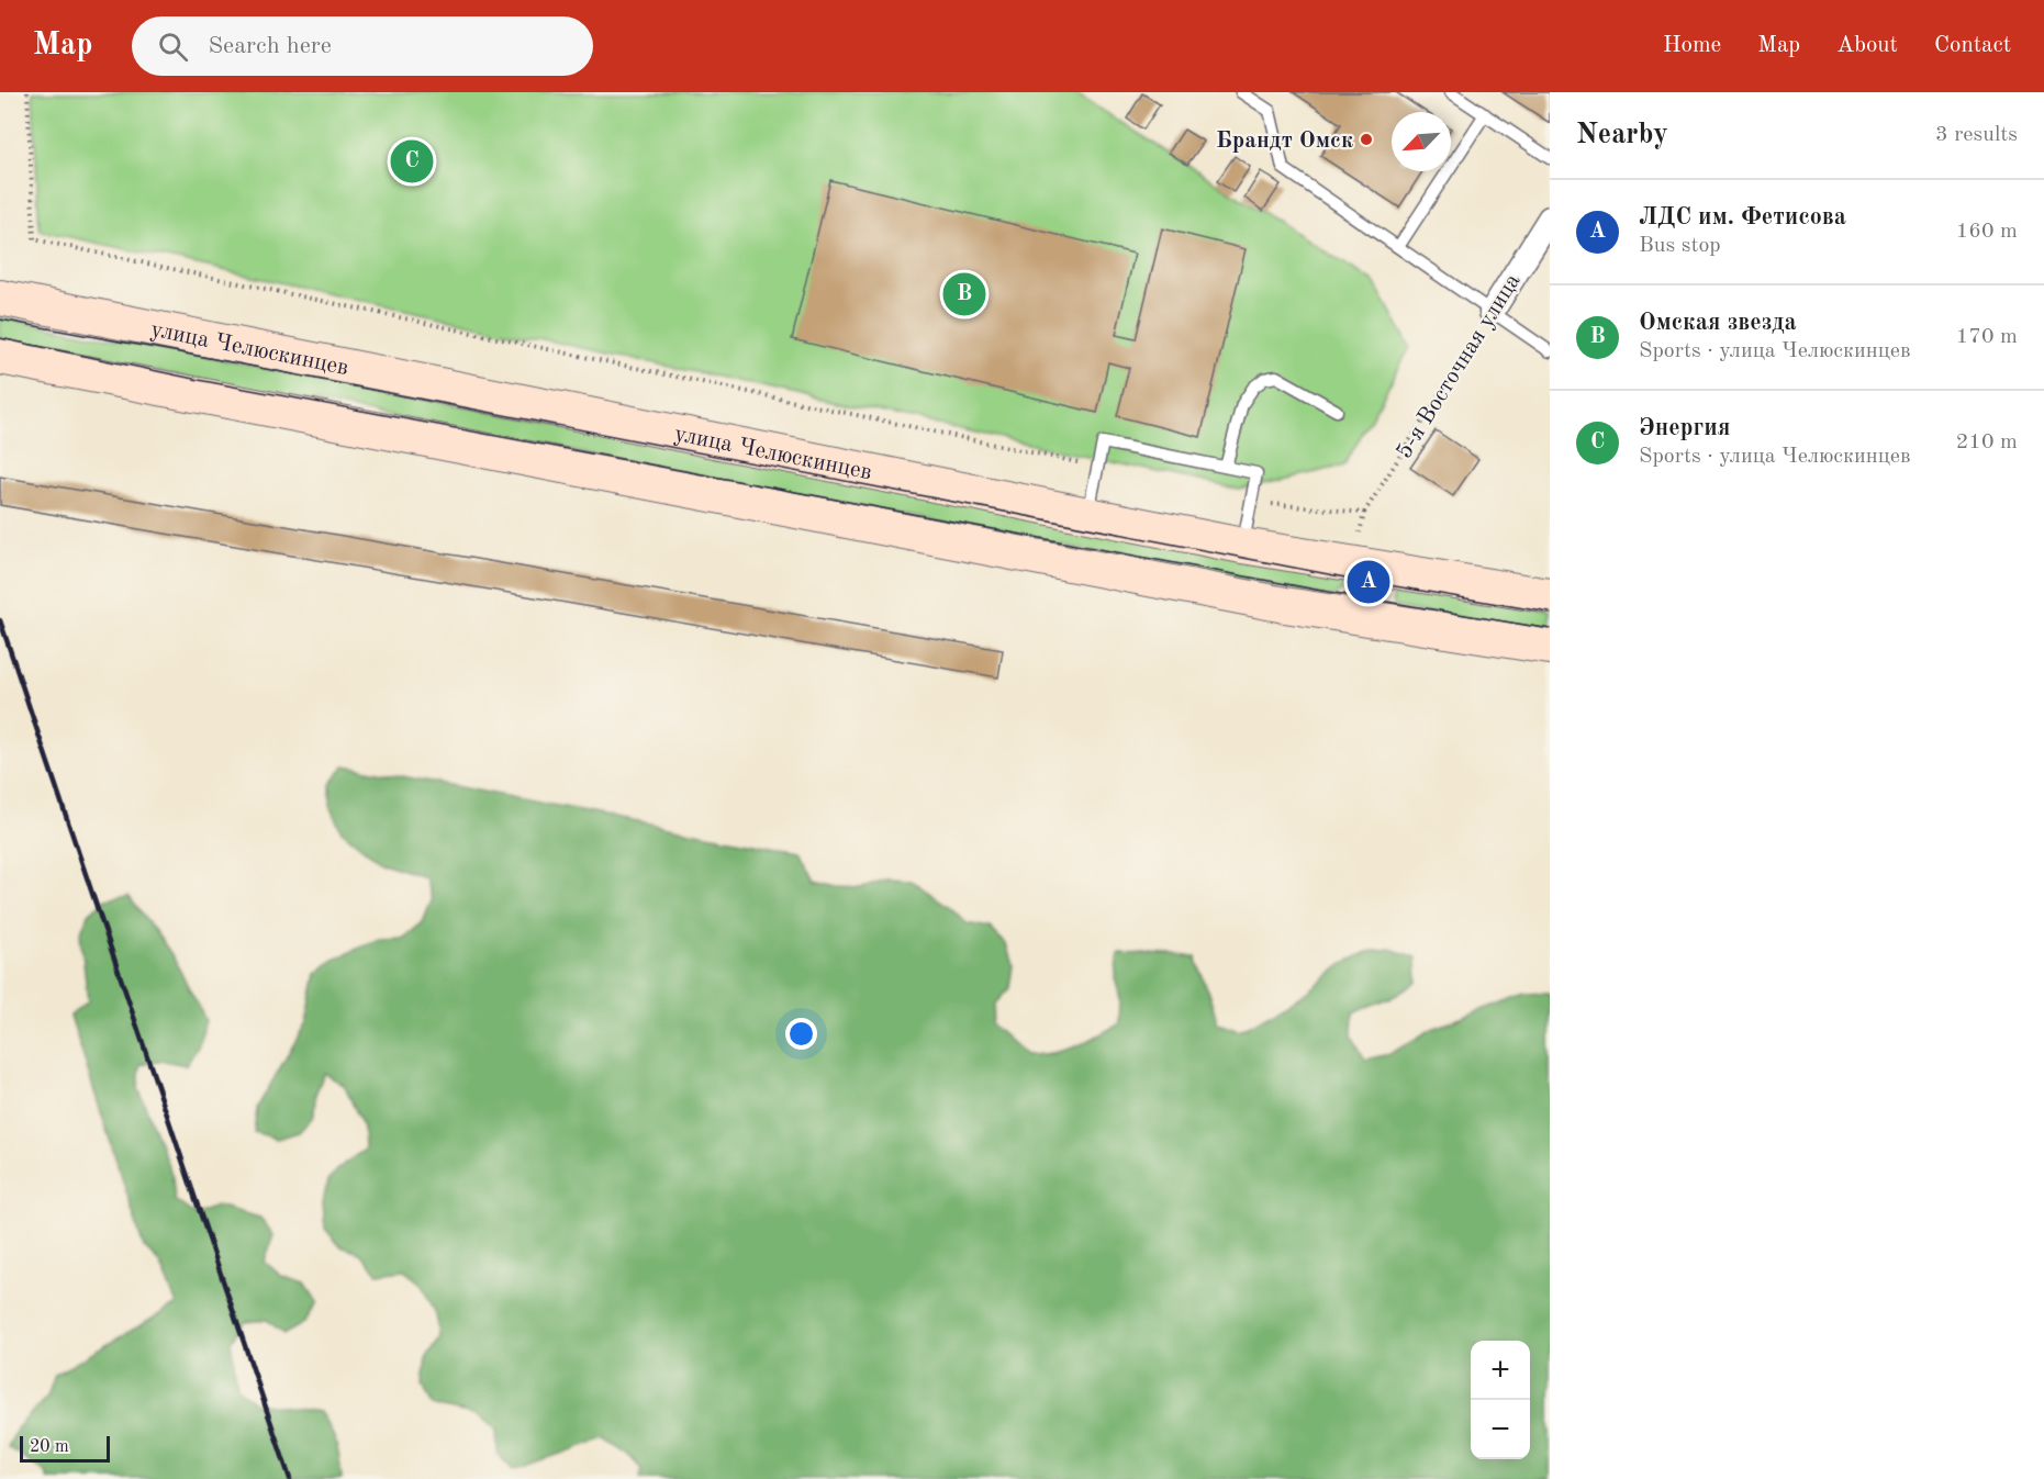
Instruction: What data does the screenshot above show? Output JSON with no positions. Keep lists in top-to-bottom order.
{
  "streets": {
    "main road": ["улица Челюскинцев"],
    "street": ["5-я Восточная улица"]
  },
  "places": ["Брандт Омск"],
  "scale_bar": "20 m",
  "north": "bottom left",
  "page": {
    "header": "Map",
    "search": "Search here",
    "nav": [
      "Home",
      "Map",
      "About",
      "Contact"
    ],
    "heading": ["Nearby", "3 results"],
    "pins": ["C", "B", "A"],
    "list": [
      {
        "mark": "A",
        "name": "ЛДС им. Фетисова",
        "note": "Bus stop",
        "value": "160 m"
      },
      {
        "mark": "B",
        "name": "Омская звезда",
        "note": "Sports · улица Челюскинцев",
        "value": "170 m"
      },
      {
        "mark": "C",
        "name": "Энергия",
        "note": "Sports · улица Челюскинцев",
        "value": "210 m"
      }
    ],
    "map_buttons": ["+", "−"],
    "scale": "20 m"
  }
}
